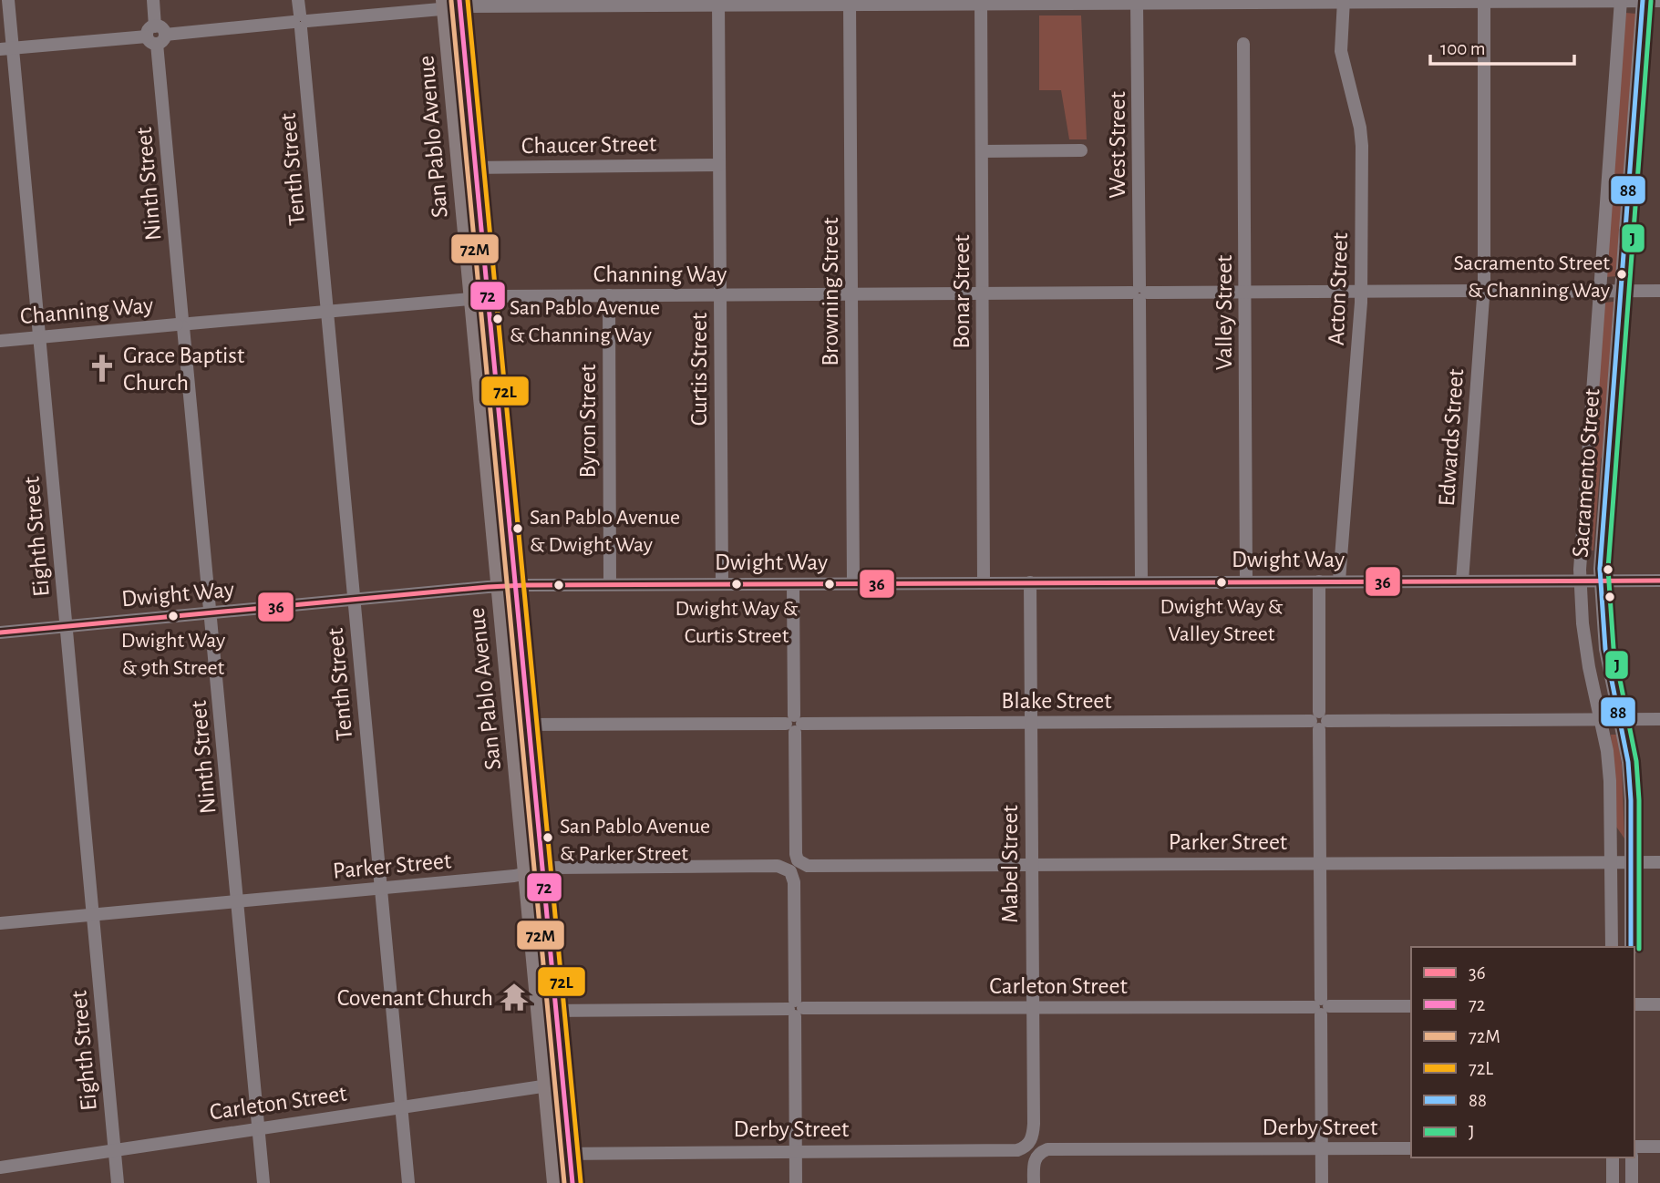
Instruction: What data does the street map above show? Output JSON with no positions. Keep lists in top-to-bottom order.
{
  "streets": {
    "main road": ["San Pablo Avenue"],
    "street": [
      "Chaucer Street",
      "West Street",
      "Tenth Street",
      "Ninth Street",
      "Channing Way",
      "Acton Street",
      "Browning Street",
      "Bonar Street",
      "Valley Street",
      "Curtis Street",
      "Byron Street",
      "Edwards Street",
      "Sacramento Street",
      "Eighth Street",
      "Dwight Way",
      "Blake Street",
      "Parker Street",
      "Mabel Street",
      "Carleton Street",
      "Derby Street"
    ]
  },
  "crossings": [
    ["San Pablo Avenue", "Chaucer Street"],
    ["San Pablo Avenue", "Channing Way"],
    ["San Pablo Avenue", "Dwight Way"],
    ["San Pablo Avenue", "Blake Street"],
    ["San Pablo Avenue", "Parker Street"],
    ["San Pablo Avenue", "Carleton Street"],
    ["San Pablo Avenue", "Derby Street"],
    ["Chaucer Street", "Curtis Street"],
    ["West Street", "Channing Way"],
    ["West Street", "Dwight Way"],
    ["Tenth Street", "Channing Way"],
    ["Tenth Street", "Dwight Way"],
    ["Tenth Street", "Parker Street"],
    ["Tenth Street", "Carleton Street"],
    ["Ninth Street", "Channing Way"],
    ["Ninth Street", "Dwight Way"],
    ["Ninth Street", "Parker Street"],
    ["Ninth Street", "Carleton Street"],
    ["Channing Way", "Acton Street"],
    ["Channing Way", "Browning Street"],
    ["Channing Way", "Bonar Street"],
    ["Channing Way", "Valley Street"],
    ["Channing Way", "Curtis Street"],
    ["Channing Way", "Byron Street"],
    ["Channing Way", "Edwards Street"],
    ["Channing Way", "Sacramento Street"],
    ["Channing Way", "Eighth Street"],
    ["Acton Street", "Dwight Way"],
    ["Browning Street", "Dwight Way"],
    ["Bonar Street", "Dwight Way"],
    ["Valley Street", "Dwight Way"],
    ["Curtis Street", "Dwight Way"],
    ["Byron Street", "Dwight Way"],
    ["Edwards Street", "Dwight Way"],
    ["Sacramento Street", "Dwight Way"],
    ["Sacramento Street", "Blake Street"],
    ["Sacramento Street", "Parker Street"],
    ["Eighth Street", "Dwight Way"],
    ["Eighth Street", "Parker Street"],
    ["Eighth Street", "Carleton Street"],
    ["Dwight Way", "Mabel Street"],
    ["Blake Street", "Mabel Street"],
    ["Parker Street", "Mabel Street"],
    ["Mabel Street", "Carleton Street"],
    ["Mabel Street", "Derby Street"]
  ],
  "places": {
    "other": [
      "Sacramento Street & Channing Way",
      "San Pablo Avenue & Channing Way",
      "San Pablo Avenue & Dwight Way",
      "Dwight Way & Valley Street",
      "Dwight Way & Curtis Street",
      "Dwight Way & 9th Street",
      "San Pablo Avenue & Parker Street"
    ],
    "church": ["Grace Baptist Church"],
    "temple": ["Covenant Church"]
  },
  "lines": [
    "transit line 72",
    "transit line 72L",
    "transit line 88",
    "transit line 72M",
    "transit line J",
    "transit line 36"
  ],
  "legend": [
    "36",
    "72",
    "72M",
    "72L",
    "88",
    "J"
  ],
  "scale_bar": "100 m"
}
